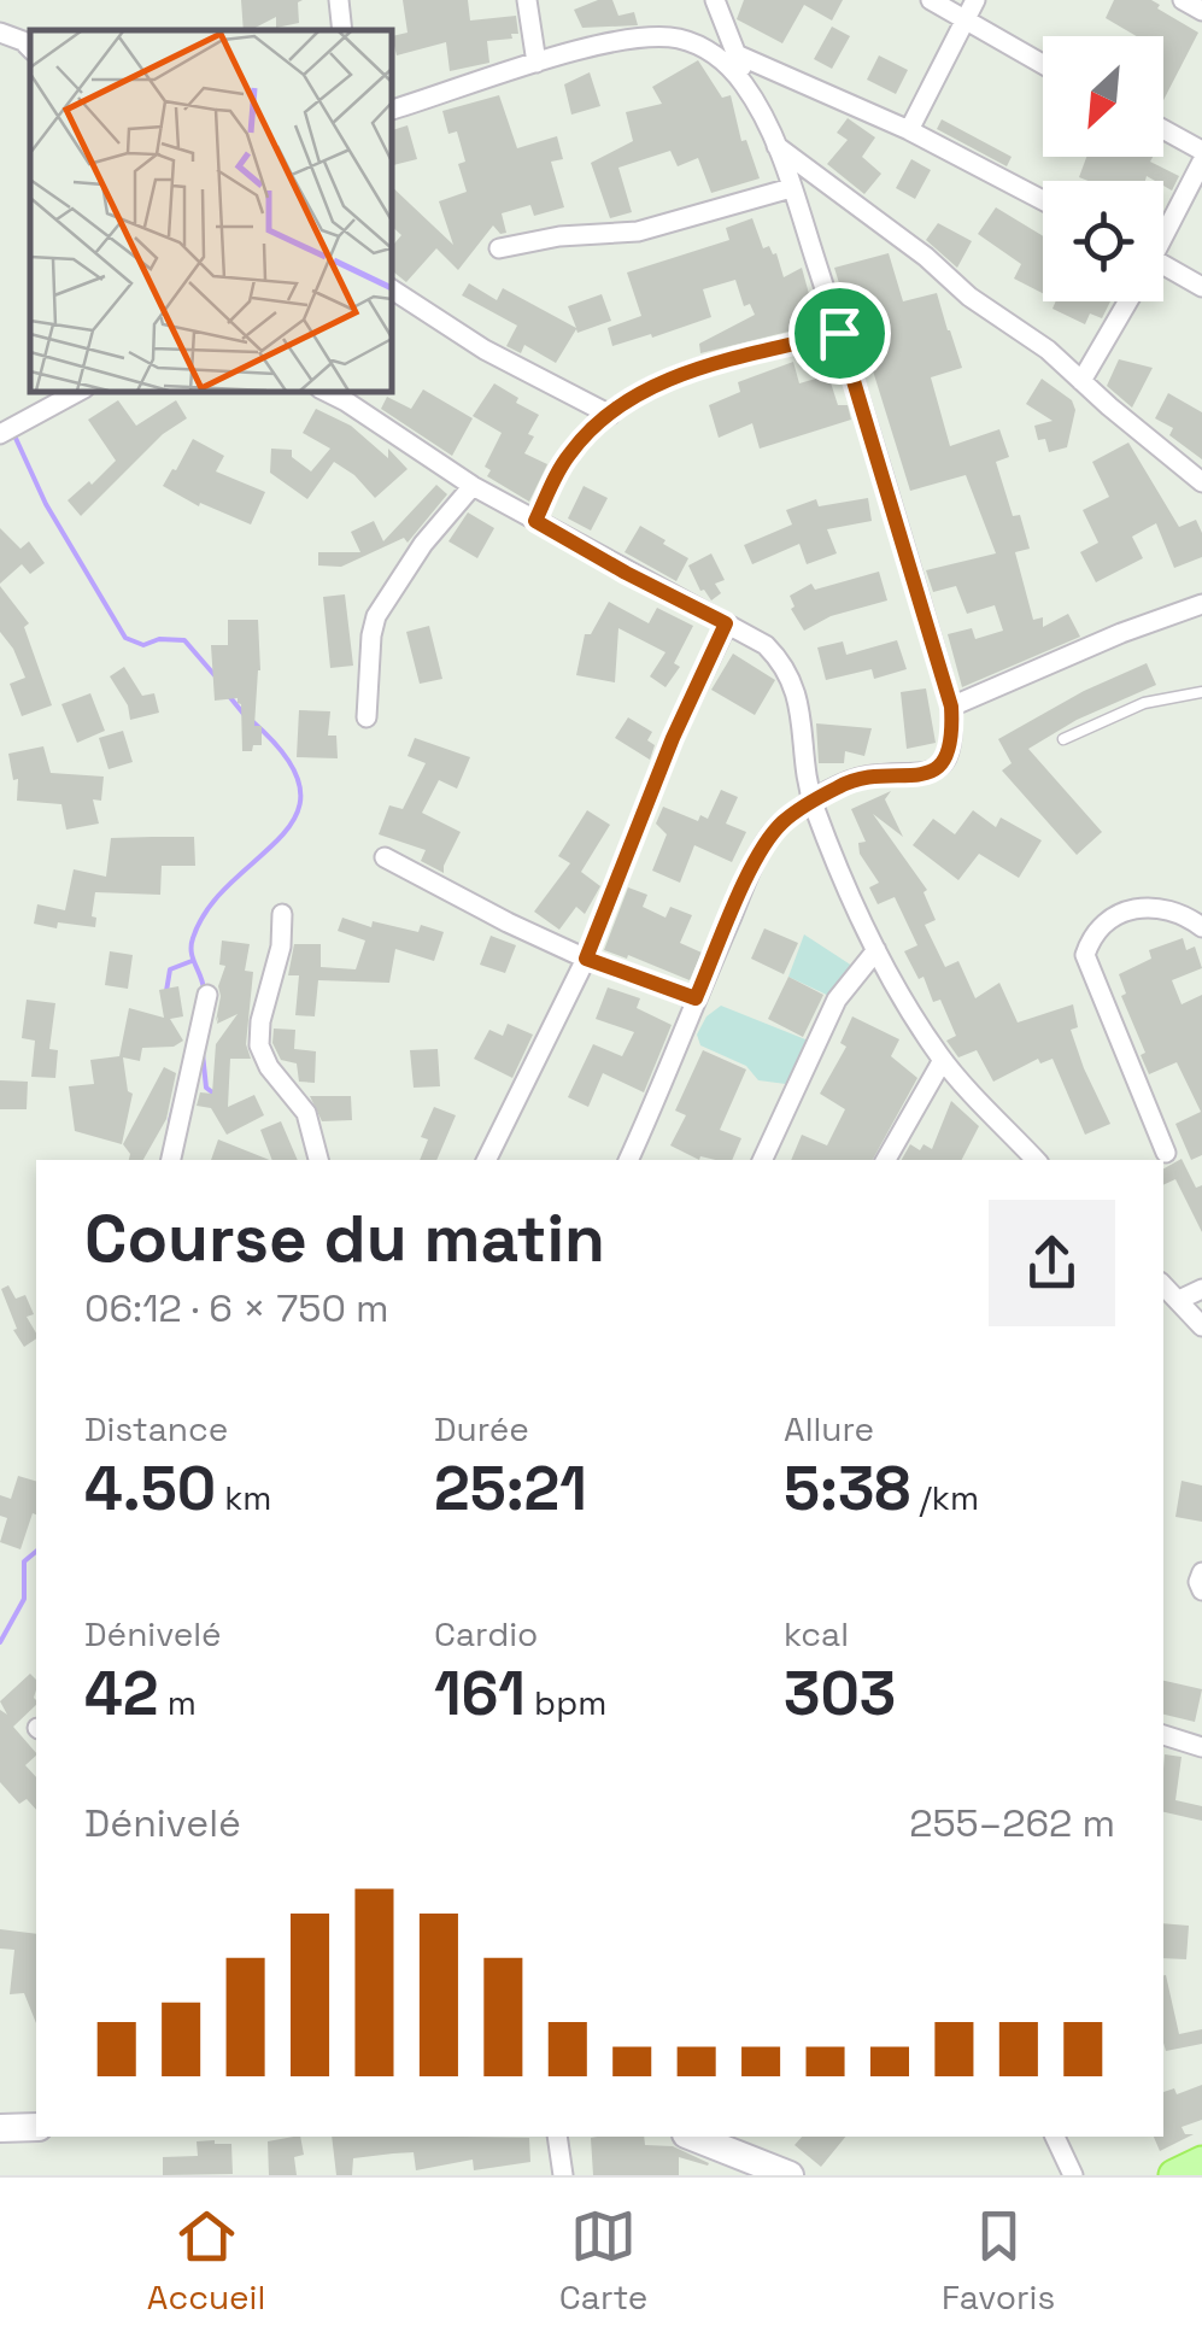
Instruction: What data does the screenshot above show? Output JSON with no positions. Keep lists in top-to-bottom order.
{
  "north": "bottom left",
  "page": {
    "heading": ["Course du matin", "06:12 · 6 × 750 m"],
    "stats": [
      ["Distance", "4.50 km"],
      ["Durée", "25:21"],
      ["Allure", "5:38 /km"],
      ["Dénivelé", "42 m"],
      ["Cardio", "161 bpm"],
      ["kcal", "303"]
    ],
    "chart": ["Dénivelé", "255–262 m"],
    "tabs": ["Accueil", "Carte", "Favoris"]
  }
}
